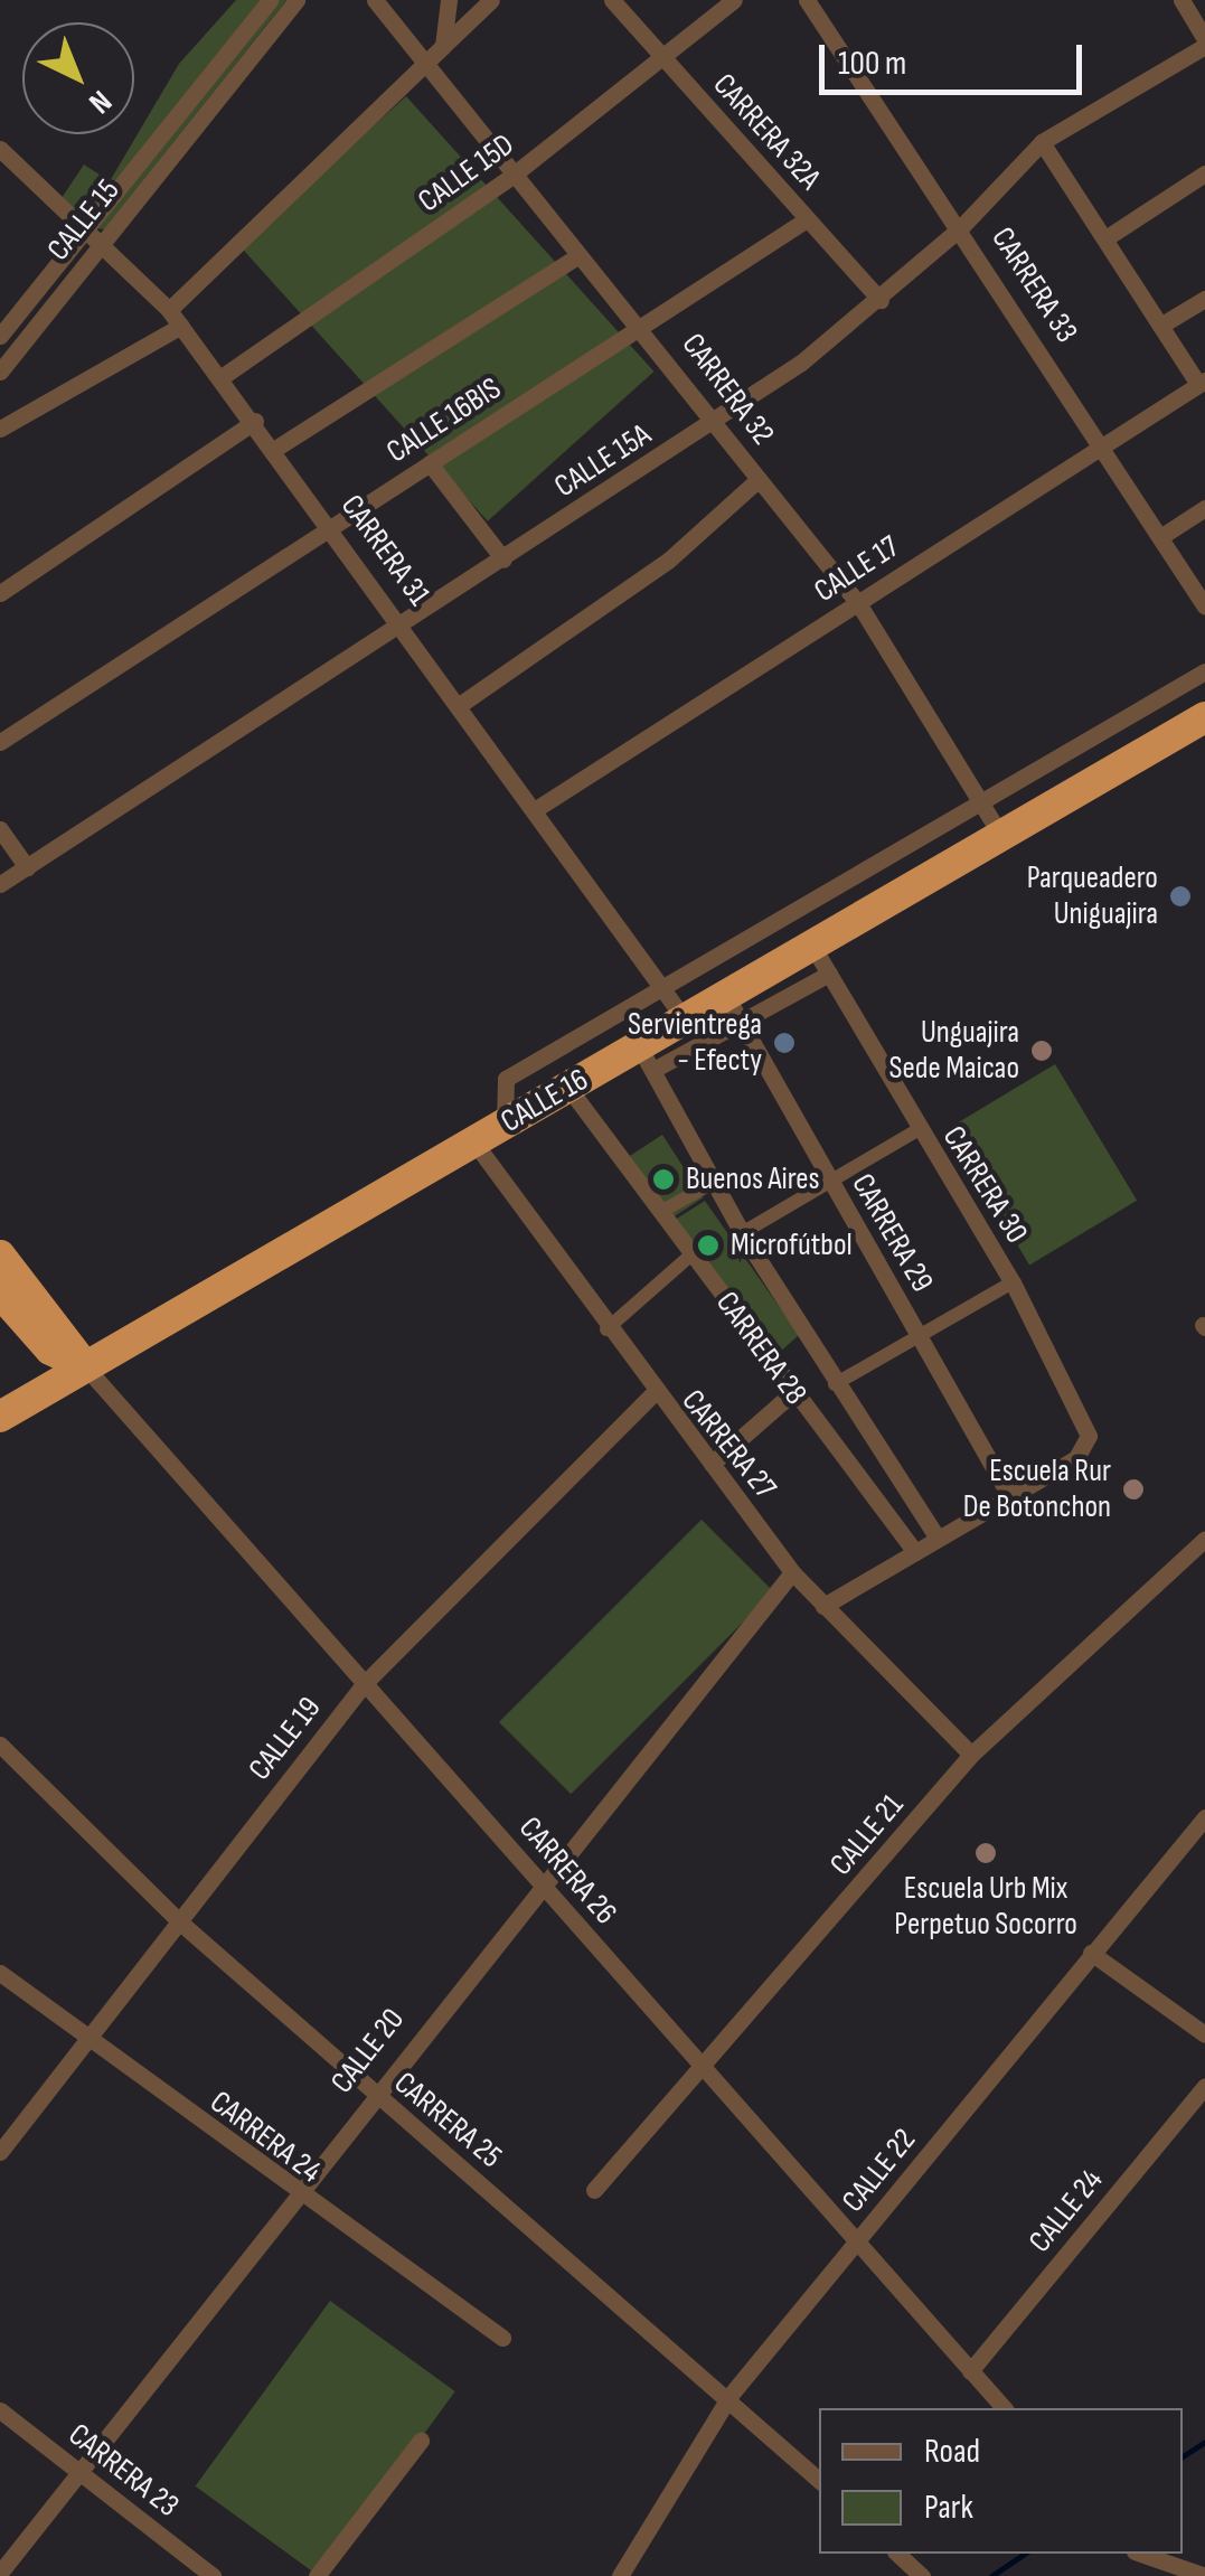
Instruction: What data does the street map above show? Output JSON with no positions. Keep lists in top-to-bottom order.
{
  "streets": {
    "highway": ["CALLE 16"],
    "street": [
      "CARRERA 32A",
      "CALLE 15D",
      "CALLE 15",
      "CARRERA 33",
      "CARRERA 32",
      "CALLE 16BIS",
      "CALLE 15A",
      "CARRERA 31",
      "CALLE 17",
      "CARRERA 30",
      "CARRERA 29",
      "CARRERA 28",
      "CARRERA 27",
      "CALLE 19",
      "CALLE 21",
      "CARRERA 26",
      "CALLE 20",
      "CARRERA 25",
      "CARRERA 24",
      "CALLE 22",
      "CALLE 24",
      "CARRERA 23"
    ]
  },
  "crossings": [
    ["CARRERA 32A", "CALLE 15D"],
    ["CARRERA 32A", "CALLE 16BIS"],
    ["CARRERA 32A", "CALLE 15A"],
    ["CALLE 15D", "CARRERA 32"],
    ["CALLE 15D", "CARRERA 31"],
    ["CALLE 15", "CARRERA 31"],
    ["CARRERA 33", "CALLE 15A"],
    ["CARRERA 33", "CALLE 17"],
    ["CARRERA 32", "CALLE 16BIS"],
    ["CARRERA 32", "CALLE 15A"],
    ["CARRERA 32", "CALLE 17"],
    ["CARRERA 32", "CALLE 16"],
    ["CALLE 16BIS", "CARRERA 31"],
    ["CALLE 15A", "CARRERA 31"],
    ["CARRERA 31", "CALLE 17"],
    ["CARRERA 31", "CALLE 16"],
    ["CALLE 16", "CARRERA 30"],
    ["CALLE 16", "CARRERA 29"],
    ["CALLE 16", "CARRERA 28"],
    ["CALLE 16", "CARRERA 27"],
    ["CALLE 16", "CARRERA 26"],
    ["CARRERA 30", "CARRERA 29"],
    ["CARRERA 27", "CALLE 19"],
    ["CARRERA 27", "CALLE 21"],
    ["CARRERA 27", "CALLE 20"],
    ["CALLE 19", "CARRERA 26"],
    ["CALLE 19", "CARRERA 25"],
    ["CALLE 19", "CARRERA 24"],
    ["CALLE 21", "CARRERA 26"],
    ["CARRERA 26", "CALLE 20"],
    ["CARRERA 26", "CALLE 22"],
    ["CARRERA 26", "CALLE 24"],
    ["CALLE 20", "CARRERA 25"],
    ["CALLE 20", "CARRERA 24"],
    ["CALLE 20", "CARRERA 23"],
    ["CARRERA 25", "CALLE 22"]
  ],
  "places": [
    "Parqueadero Uniguajira",
    "Servientrega - Efecty",
    "Unguajira Sede Maicao",
    "Buenos Aires",
    "Microfútbol",
    "Escuela Rur De Botonchon",
    "Escuela Urb Mix Perpetuo Socorro"
  ],
  "legend": ["Road", "Park"],
  "scale_bar": "100 m",
  "north": "bottom right"
}
